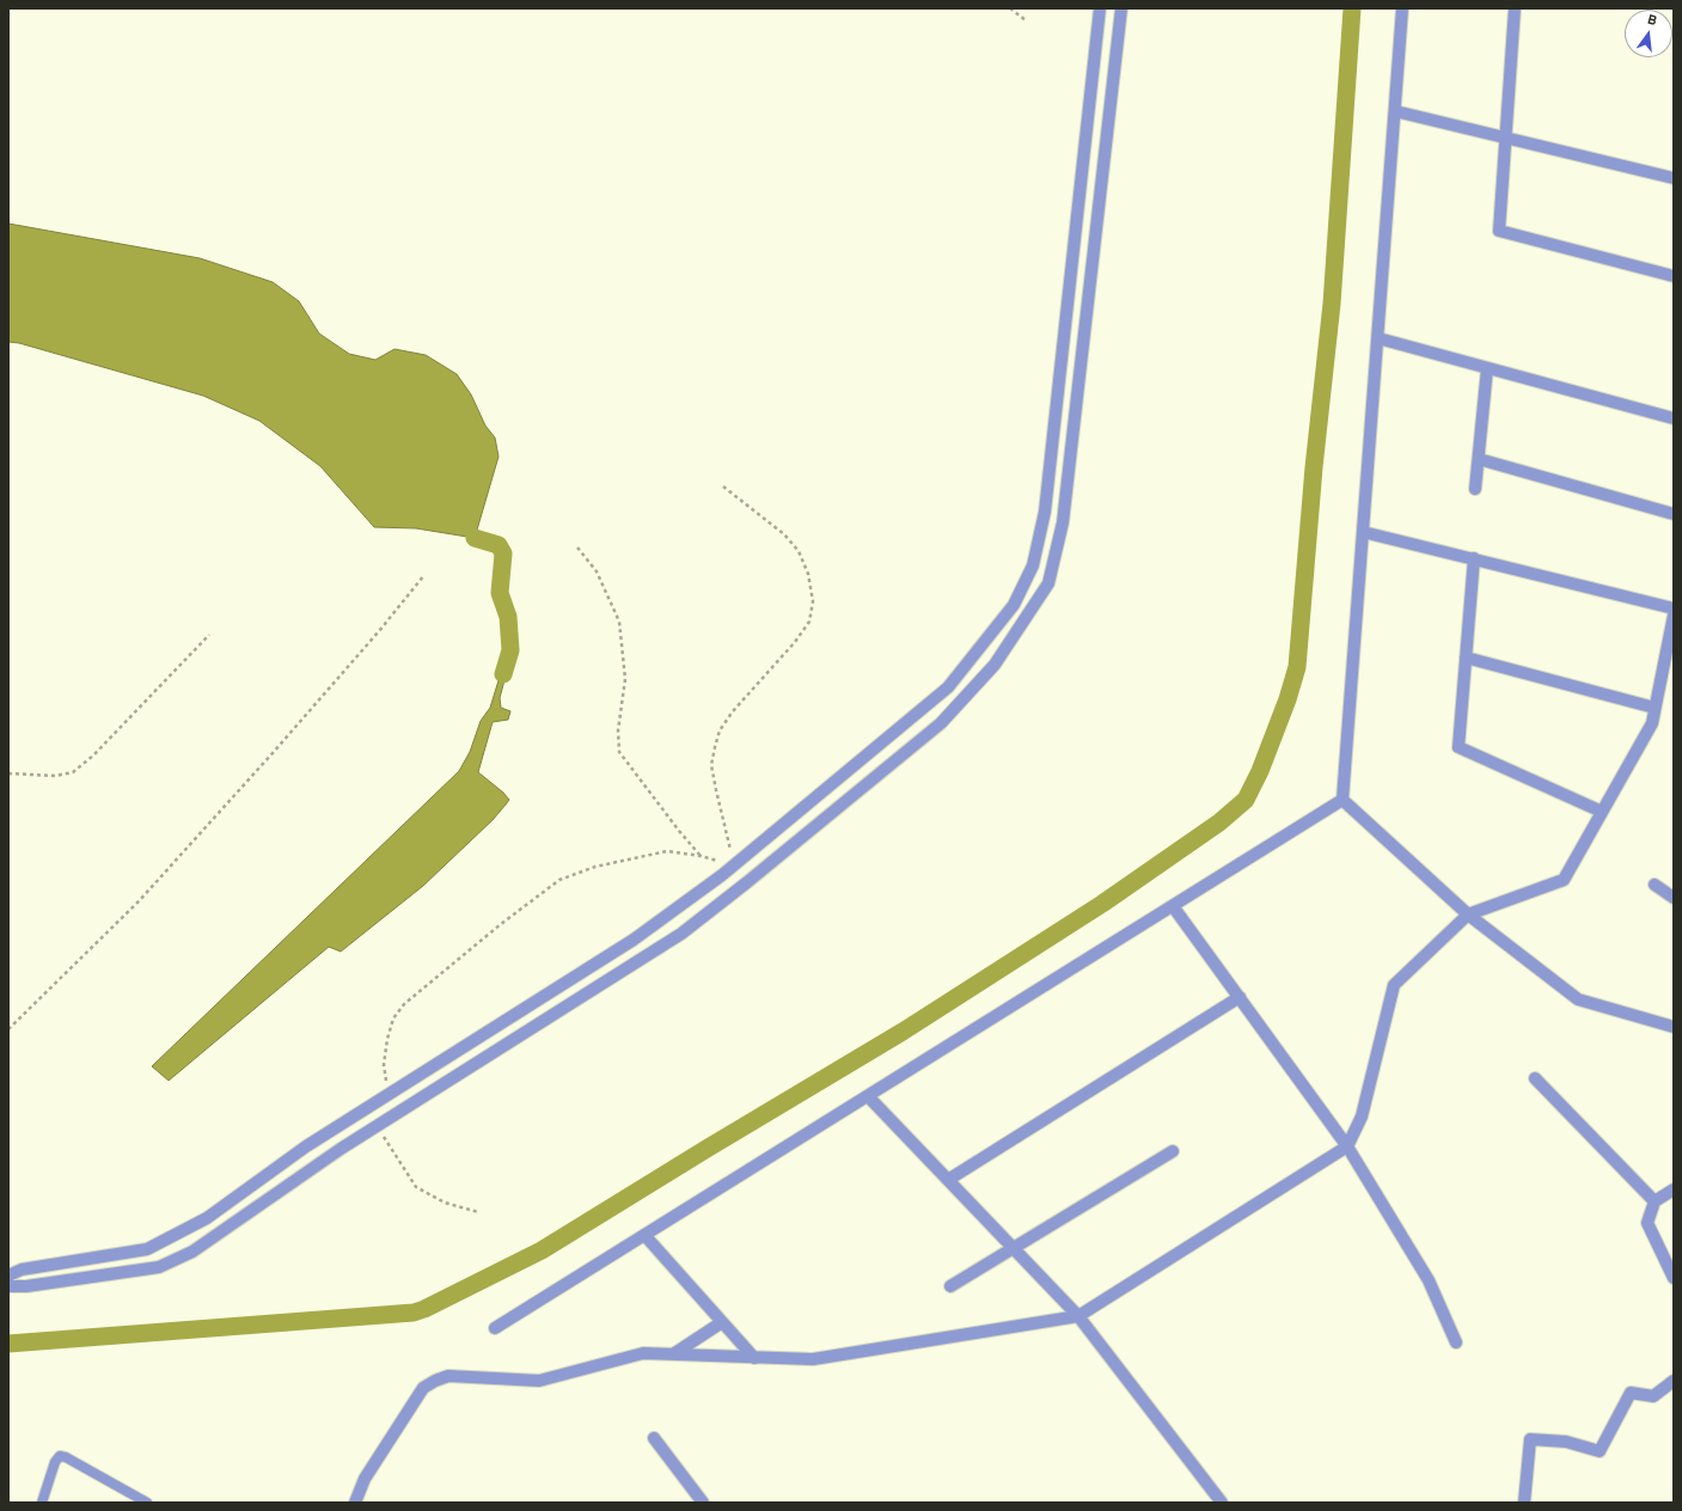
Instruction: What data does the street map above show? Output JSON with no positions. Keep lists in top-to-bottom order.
{
  "north": "top"
}
